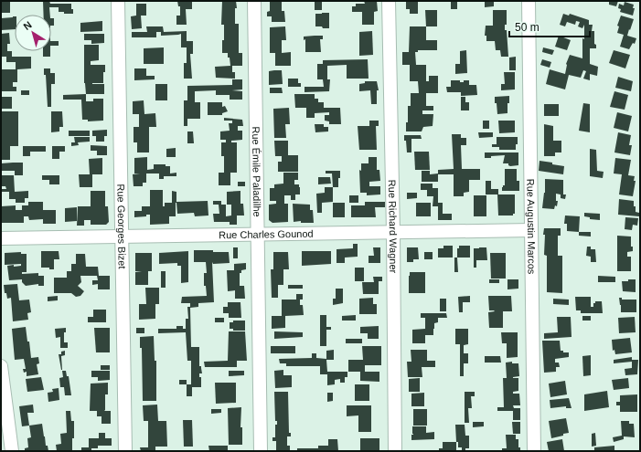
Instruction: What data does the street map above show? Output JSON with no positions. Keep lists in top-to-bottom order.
{
  "streets": {
    "street": [
      "Rue Émile Paladilhe",
      "Rue Richard Wagner",
      "Rue Augustin Marcos",
      "Rue Georges Bizet",
      "Rue Charles Gounod"
    ]
  },
  "crossings": [
    ["Rue Émile Paladilhe", "Rue Charles Gounod"],
    ["Rue Richard Wagner", "Rue Charles Gounod"],
    ["Rue Augustin Marcos", "Rue Charles Gounod"],
    ["Rue Georges Bizet", "Rue Charles Gounod"]
  ],
  "scale_bar": "50 m",
  "north": "top left"
}
